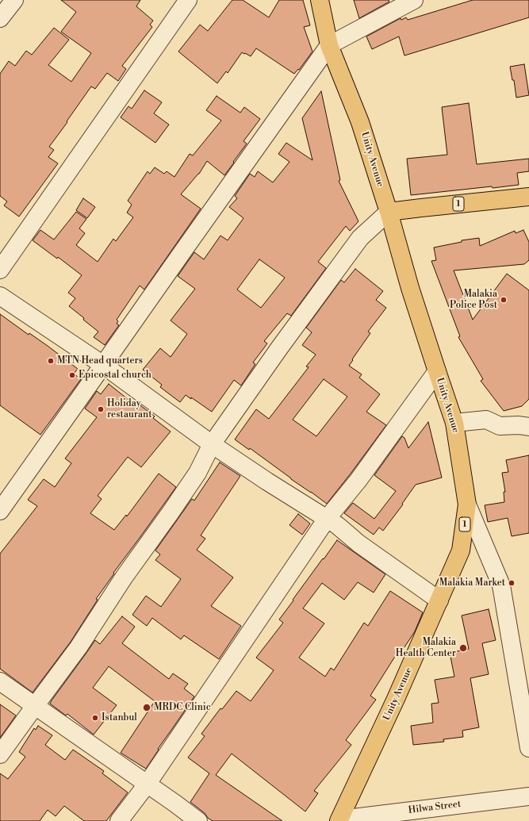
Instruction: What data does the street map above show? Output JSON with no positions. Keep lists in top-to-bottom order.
{
  "streets": {
    "main road": ["Unity Avenue", "1"],
    "street": ["Hilwa Street"]
  },
  "crossings": [
    ["Unity Avenue", "1"],
    ["Unity Avenue", "Hilwa Street"]
  ],
  "places": [
    "Malakia Police Post",
    "MTN Head quarters",
    "Epicostal church",
    "Holiday restaurant",
    "Malakia Market",
    "Malakia Health Center",
    "MRDC Clinic",
    "Istanbul"
  ]
}
